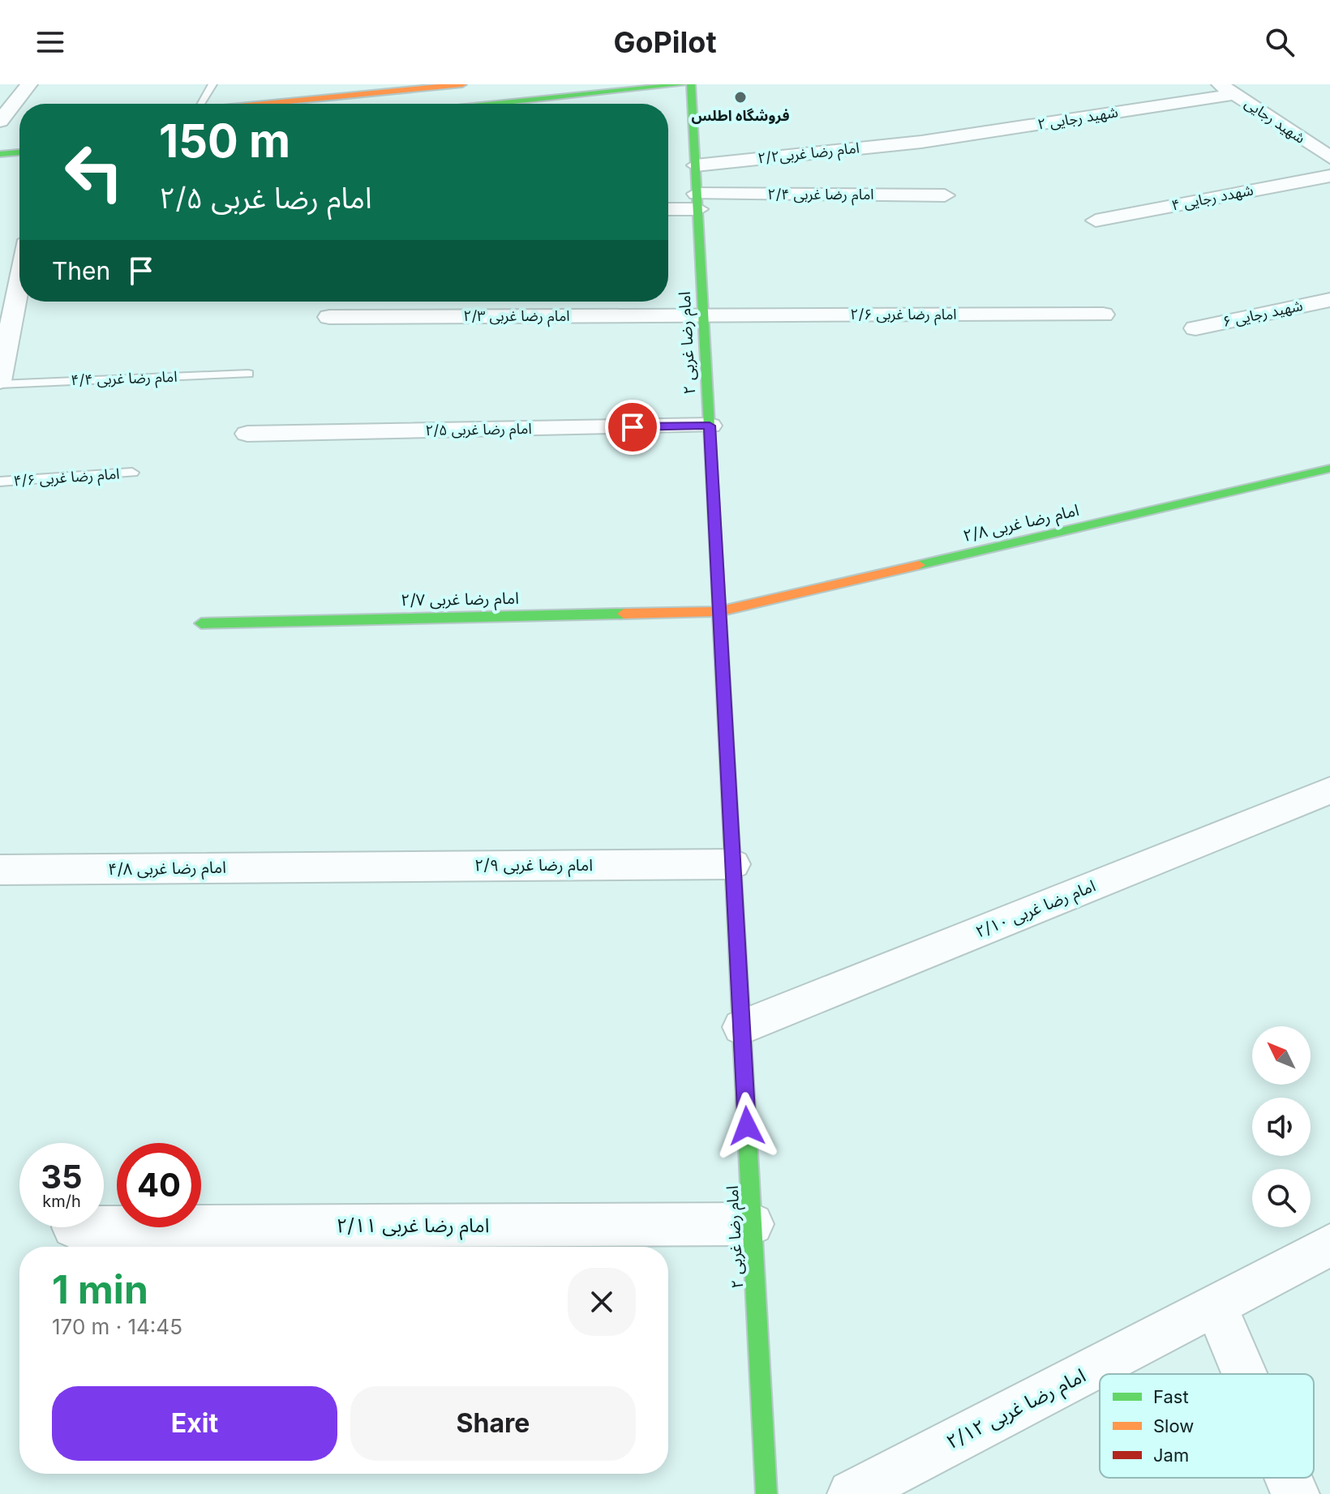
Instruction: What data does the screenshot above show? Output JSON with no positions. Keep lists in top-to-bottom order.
{
  "streets": {
    "street": [
      "شهید رجایی ۲",
      "شهید رجایی",
      "امام رضا غربی۲/۲",
      "امام رضا غربی ۲/۴",
      "شهدد رجایی ۴",
      "شهید رجایی ۶",
      "امام رضا غربی ۲/۶",
      "امام رضا غربی ۲/۳",
      "امام رضا غربی ۲",
      "امام رضا غربی ۲/۵",
      "امام رضا غربی ۲/۸",
      "امام رضا غربی ۲/۷",
      "امام رضا غربی ۲/۹",
      "امام رضا غربی ۴/۸",
      "امام رضا غربی ۲/۱۰",
      "امام رضا غربی ۲/۱۱",
      "امام رضا غربی ۲/۱۲"
    ],
    "lane": ["امام رضا غربی ۴/۴", "امام رضا غربی ۴/۶"]
  },
  "crossings": [
    ["شهید رجایی ۲", "شهید رجایی"],
    ["شهید رجایی ۲", "امام رضا غربی۲/۲"],
    ["امام رضا غربی۲/۲", "امام رضا غربی ۲"],
    ["امام رضا غربی ۲/۴", "امام رضا غربی ۲"],
    ["امام رضا غربی ۲/۶", "امام رضا غربی ۲/۳"],
    ["امام رضا غربی ۲/۶", "امام رضا غربی ۲"],
    ["امام رضا غربی ۲/۳", "امام رضا غربی ۲"],
    ["امام رضا غربی ۲", "امام رضا غربی ۲/۵"],
    ["امام رضا غربی ۲", "امام رضا غربی ۲/۸"],
    ["امام رضا غربی ۲", "امام رضا غربی ۲/۷"],
    ["امام رضا غربی ۲", "امام رضا غربی ۲/۹"],
    ["امام رضا غربی ۲", "امام رضا غربی ۲/۱۰"],
    ["امام رضا غربی ۲", "امام رضا غربی ۲/۱۱"],
    ["امام رضا غربی ۲/۸", "امام رضا غربی ۲/۷"],
    ["امام رضا غربی ۲/۹", "امام رضا غربی ۴/۸"]
  ],
  "places": ["فروشگاه اطلس"],
  "legend": ["Fast", "Slow", "Jam"],
  "north": "top left",
  "page": {
    "header": "GoPilot",
    "turn": ["150 m", "امام رضا غربی ۲/۵"],
    "then": "Then",
    "speed": "35 km/h",
    "limit": "40",
    "heading": ["1 min", "170 m · 14:45"],
    "buttons": ["Exit", "Share"]
  }
}
